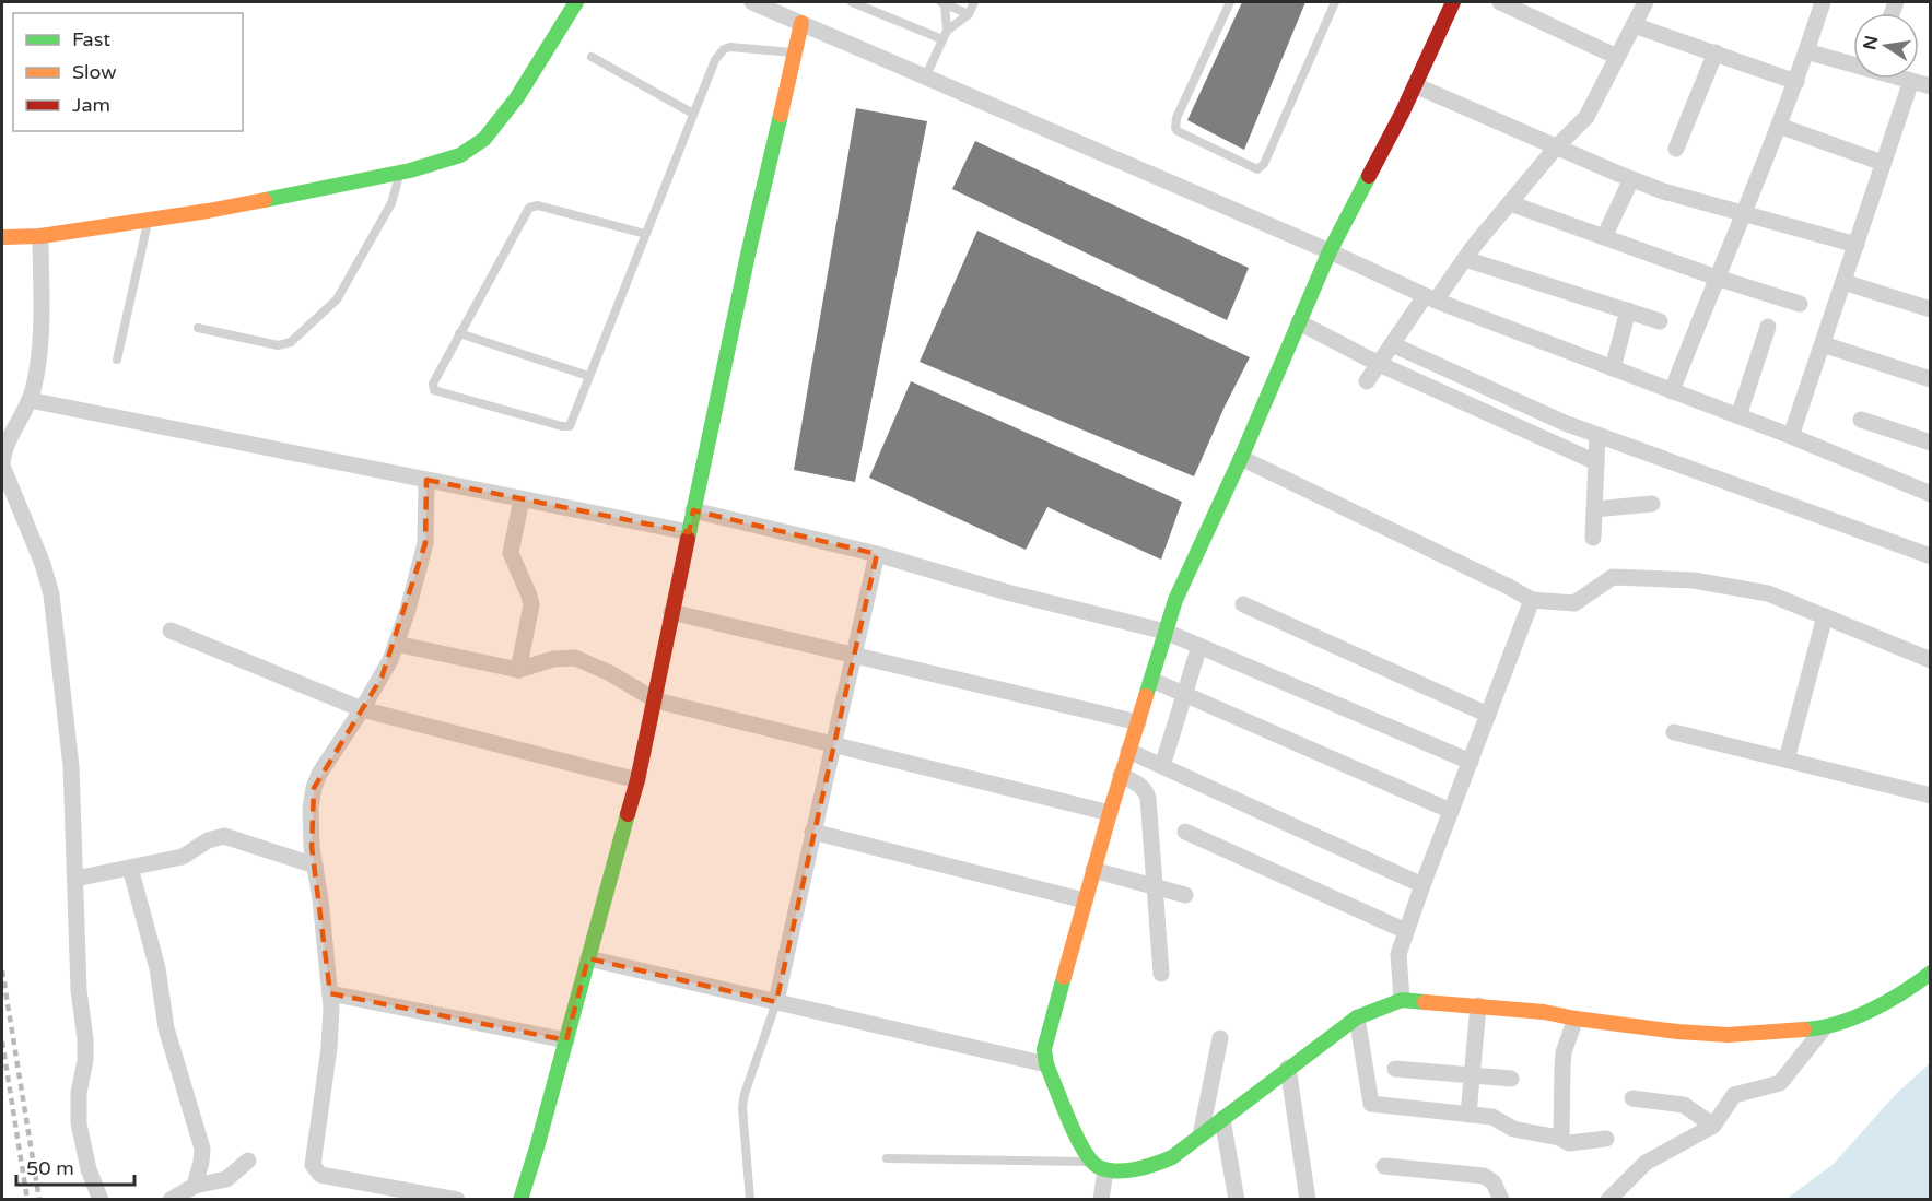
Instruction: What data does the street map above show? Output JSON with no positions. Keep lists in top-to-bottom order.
{
  "legend": ["Fast", "Slow", "Jam"],
  "scale_bar": "50 m",
  "north": "left"
}
